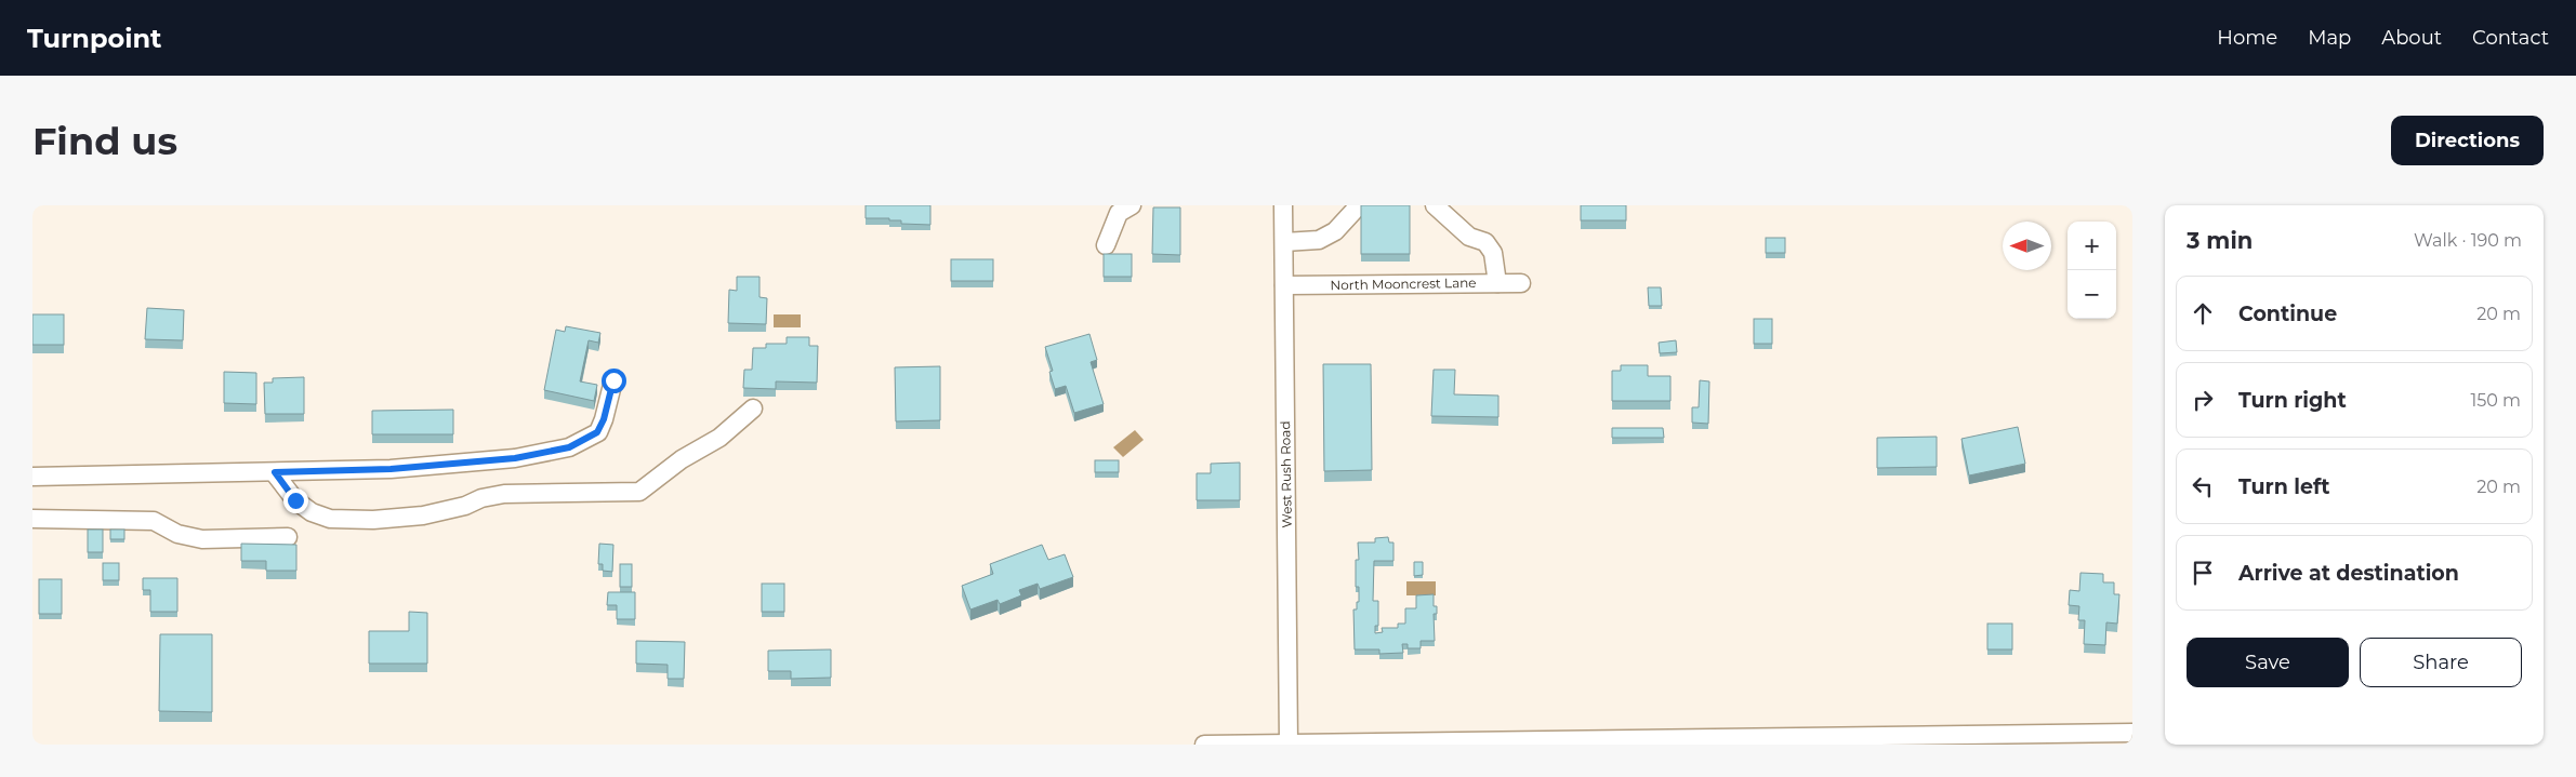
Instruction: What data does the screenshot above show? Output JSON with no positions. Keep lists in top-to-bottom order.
{
  "streets": {
    "street": ["North Mooncrest Lane", "West Rush Road"]
  },
  "crossings": [
    ["North Mooncrest Lane", "West Rush Road"]
  ],
  "north": "left",
  "page": {
    "header": "Turnpoint",
    "nav": [
      "Home",
      "Map",
      "About",
      "Contact"
    ],
    "buttons": [
      "Directions",
      ["Save", "Share"]
    ],
    "title": "Find us",
    "heading": ["3 min", "Walk · 190 m"],
    "map_buttons": ["+", "−"],
    "list": [
      ["Continue", "20 m"],
      ["Turn right", "150 m"],
      ["Turn left", "20 m"],
      "Arrive at destination"
    ]
  }
}
